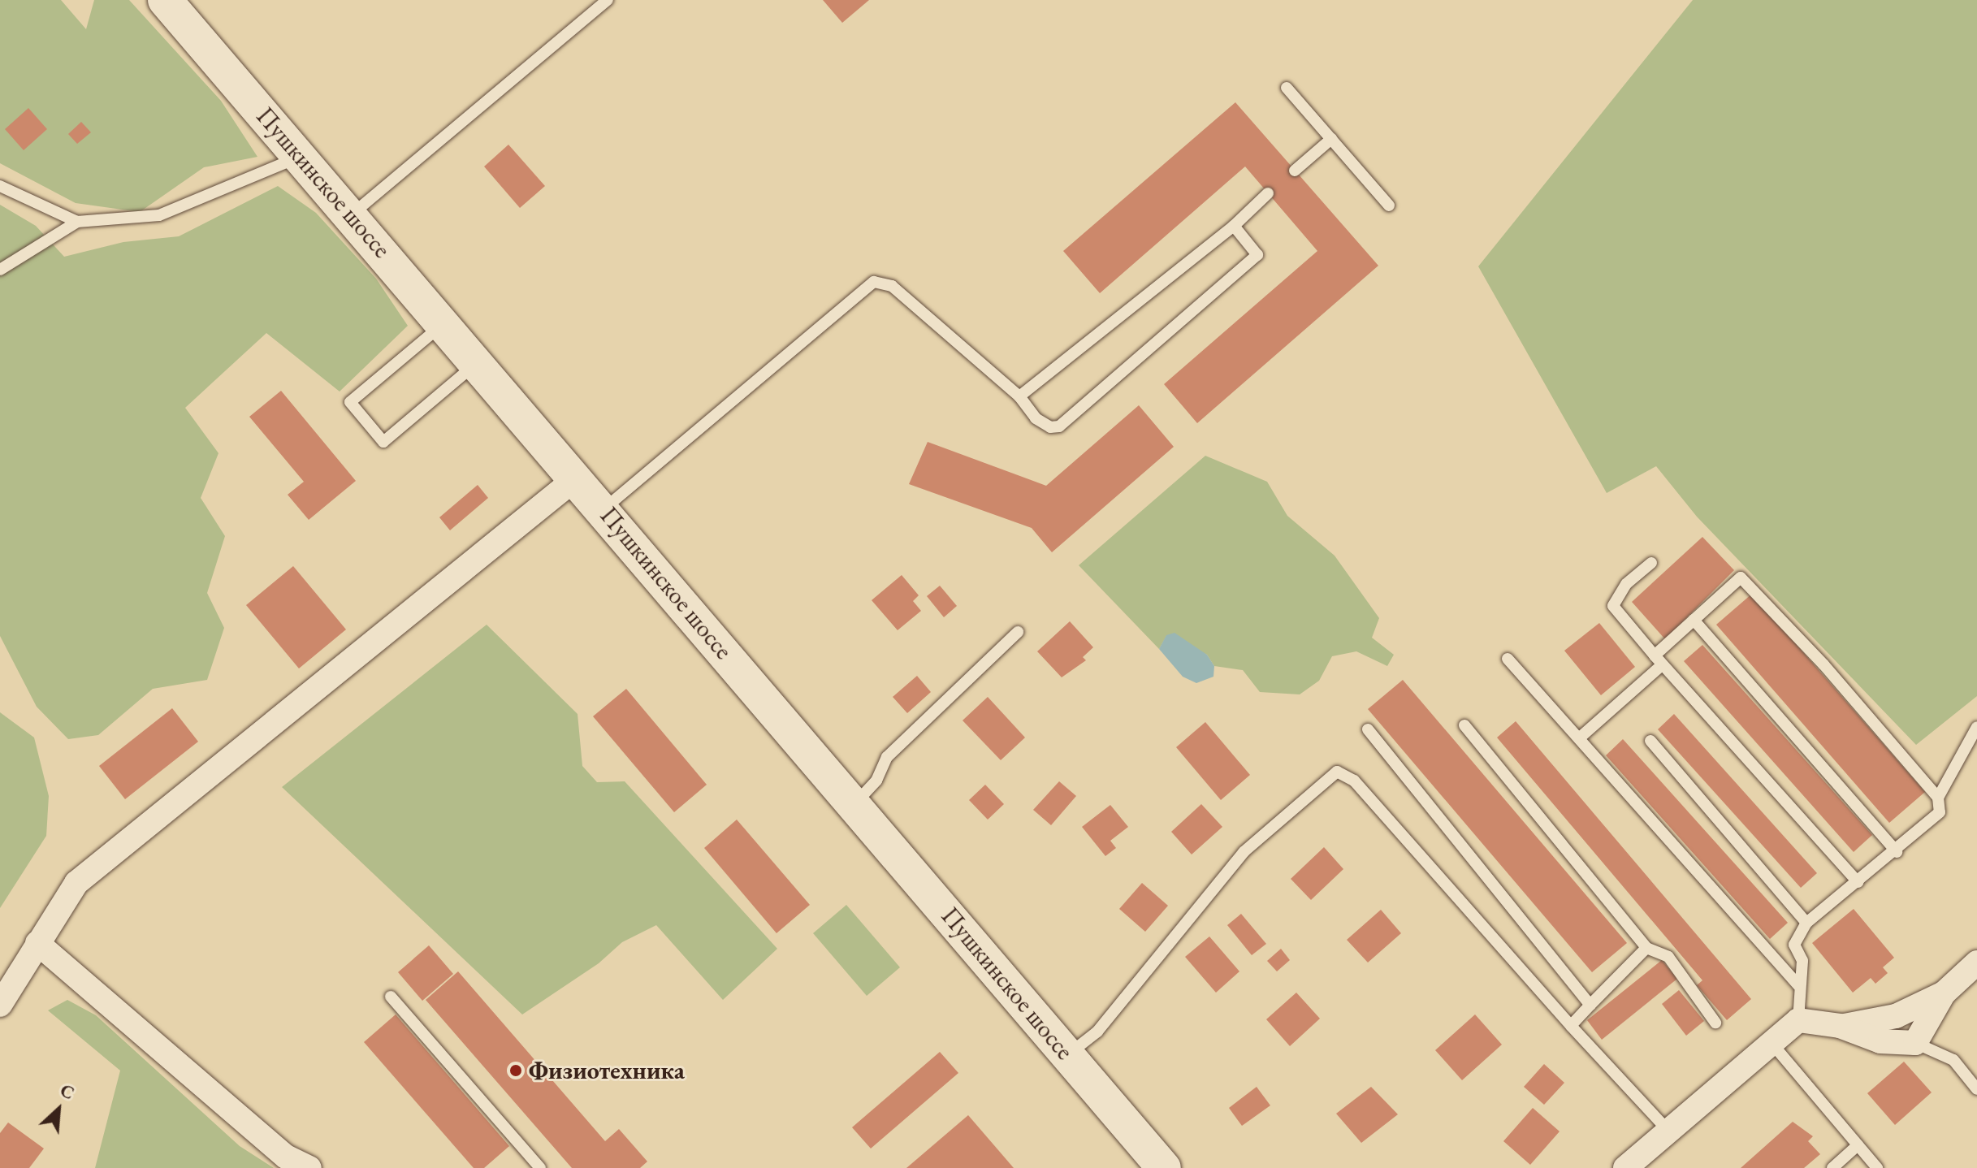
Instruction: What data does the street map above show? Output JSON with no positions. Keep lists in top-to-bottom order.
{
  "streets": {
    "main road": ["Пушкинское шоссе"]
  },
  "places": ["Физиотехника"],
  "north": "top right"
}
